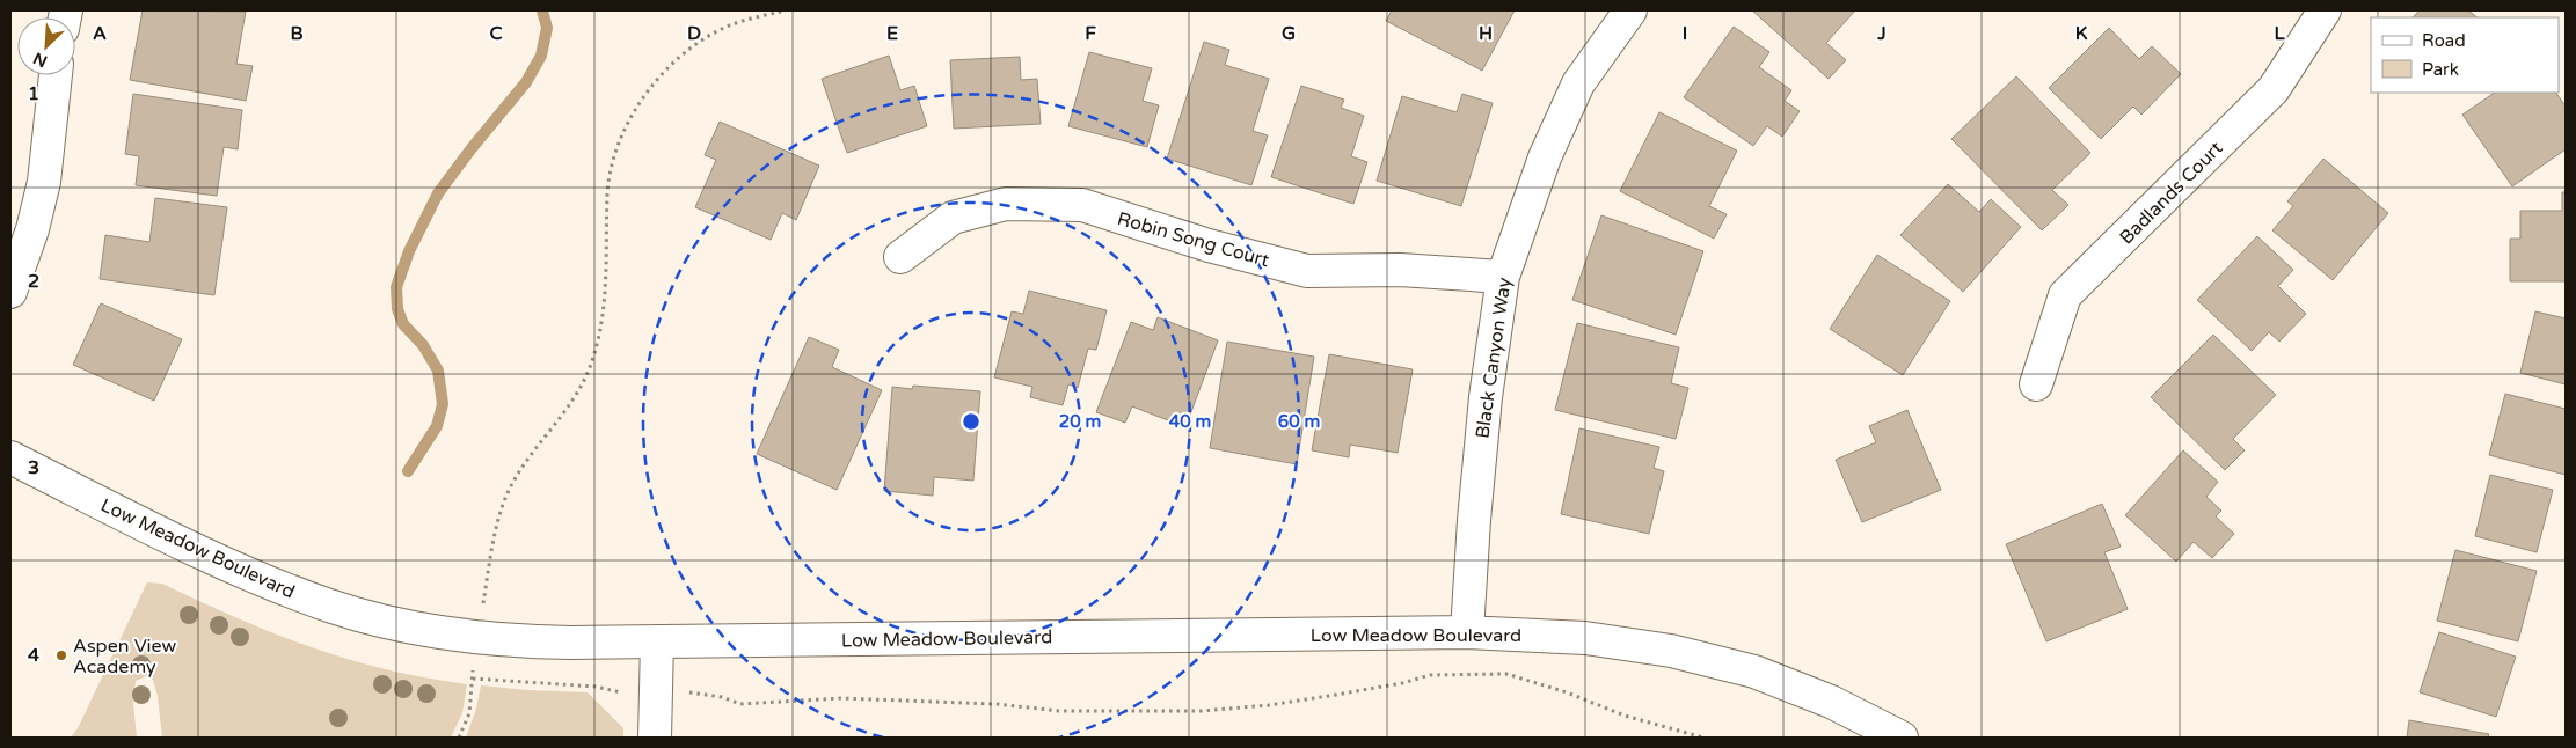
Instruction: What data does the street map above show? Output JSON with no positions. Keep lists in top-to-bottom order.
{
  "streets": {
    "street": [
      "Badlands Court",
      "Robin Song Court",
      "Black Canyon Way",
      "Low Meadow Boulevard"
    ]
  },
  "crossings": [
    ["Robin Song Court", "Black Canyon Way"],
    ["Black Canyon Way", "Low Meadow Boulevard"]
  ],
  "places": ["Aspen View Academy"],
  "legend": ["Road", "Park"],
  "north": "bottom left",
  "grid": {
    "columns": [
      "A",
      "B",
      "C",
      "D",
      "E",
      "F",
      "G",
      "H",
      "I",
      "J",
      "K",
      "L"
    ],
    "rows": [
      "1",
      "2",
      "3",
      "4"
    ]
  },
  "rings": ["20 m", "40 m", "60 m"]
}
